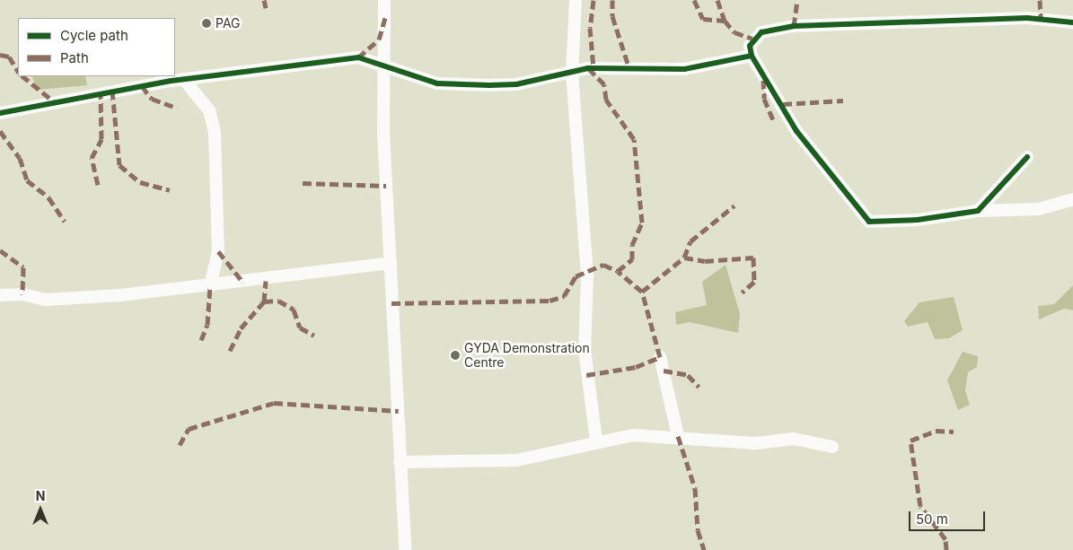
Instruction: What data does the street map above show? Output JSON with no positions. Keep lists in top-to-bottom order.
{
  "places": ["PAG", "GYDA Demonstration Centre"],
  "legend": ["Cycle path", "Path"],
  "scale_bar": "50 m",
  "north": "top"
}
